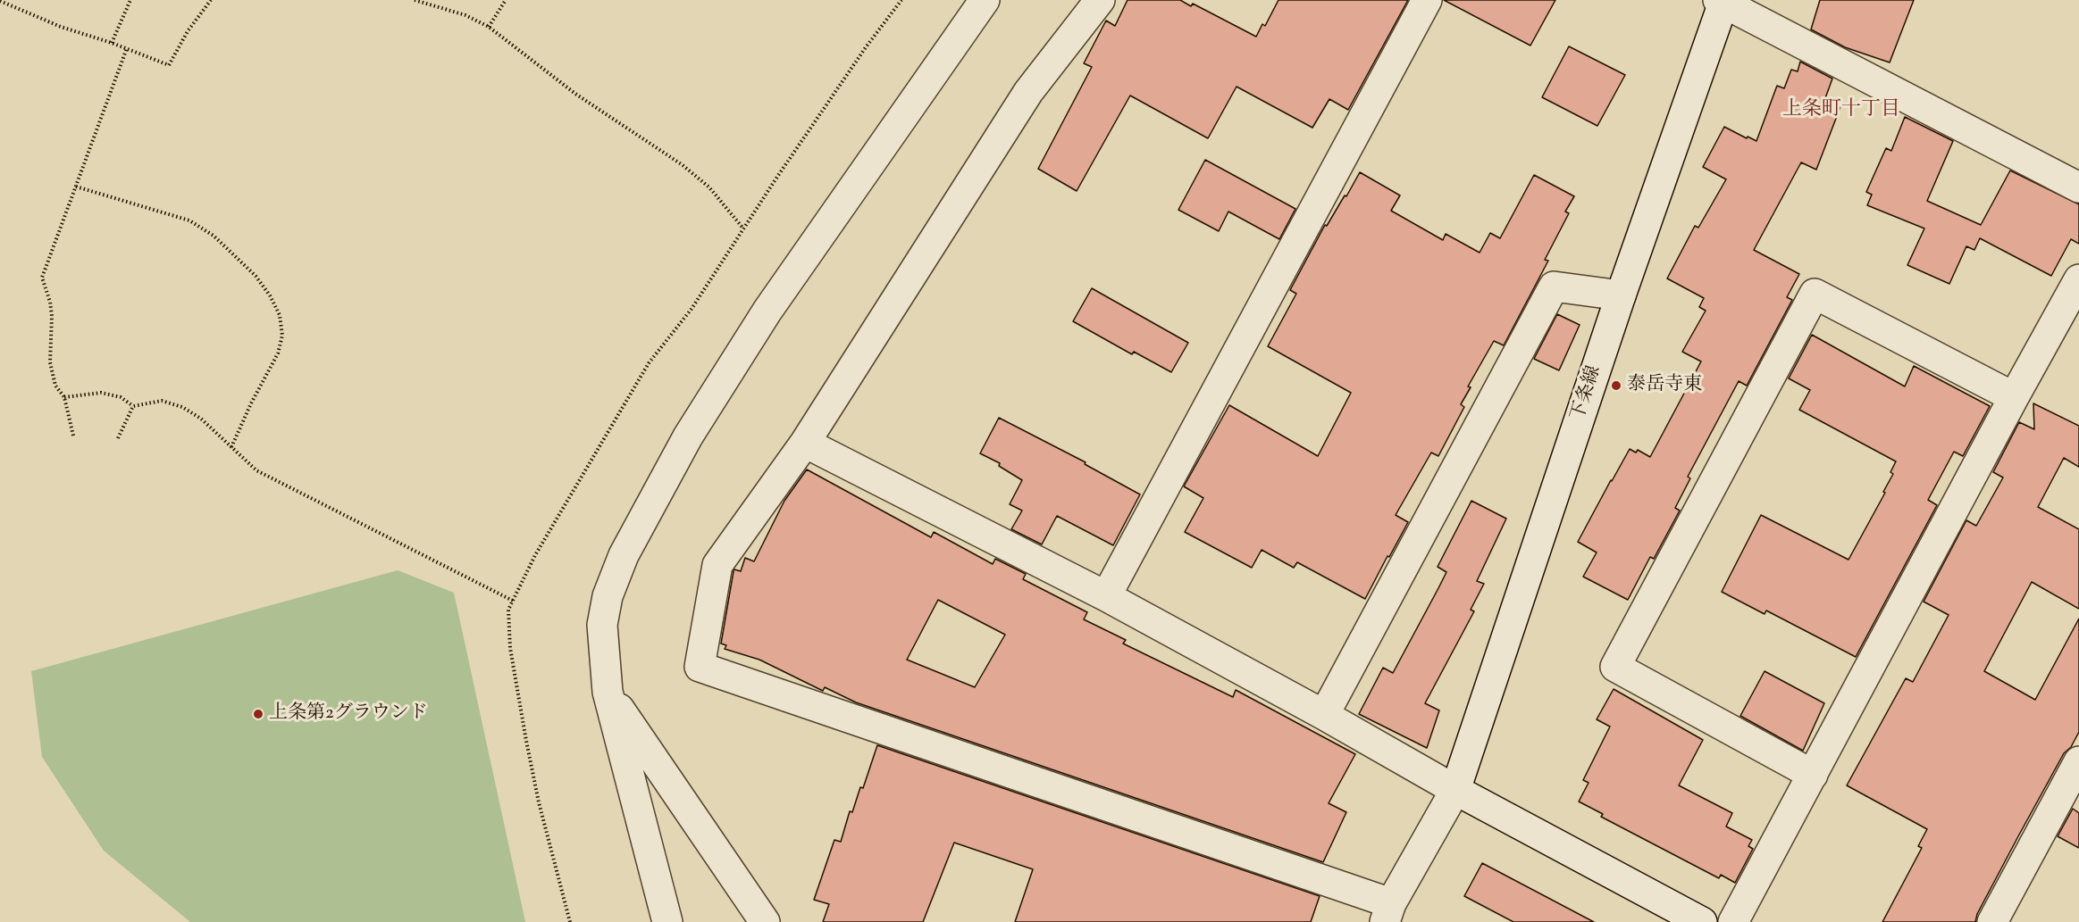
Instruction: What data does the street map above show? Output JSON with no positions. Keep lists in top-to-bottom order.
{
  "streets": {
    "street": ["下条線"]
  },
  "districts": ["上条町十丁目"],
  "places": ["泰岳寺東", "上条第2グラウンド"]
}
